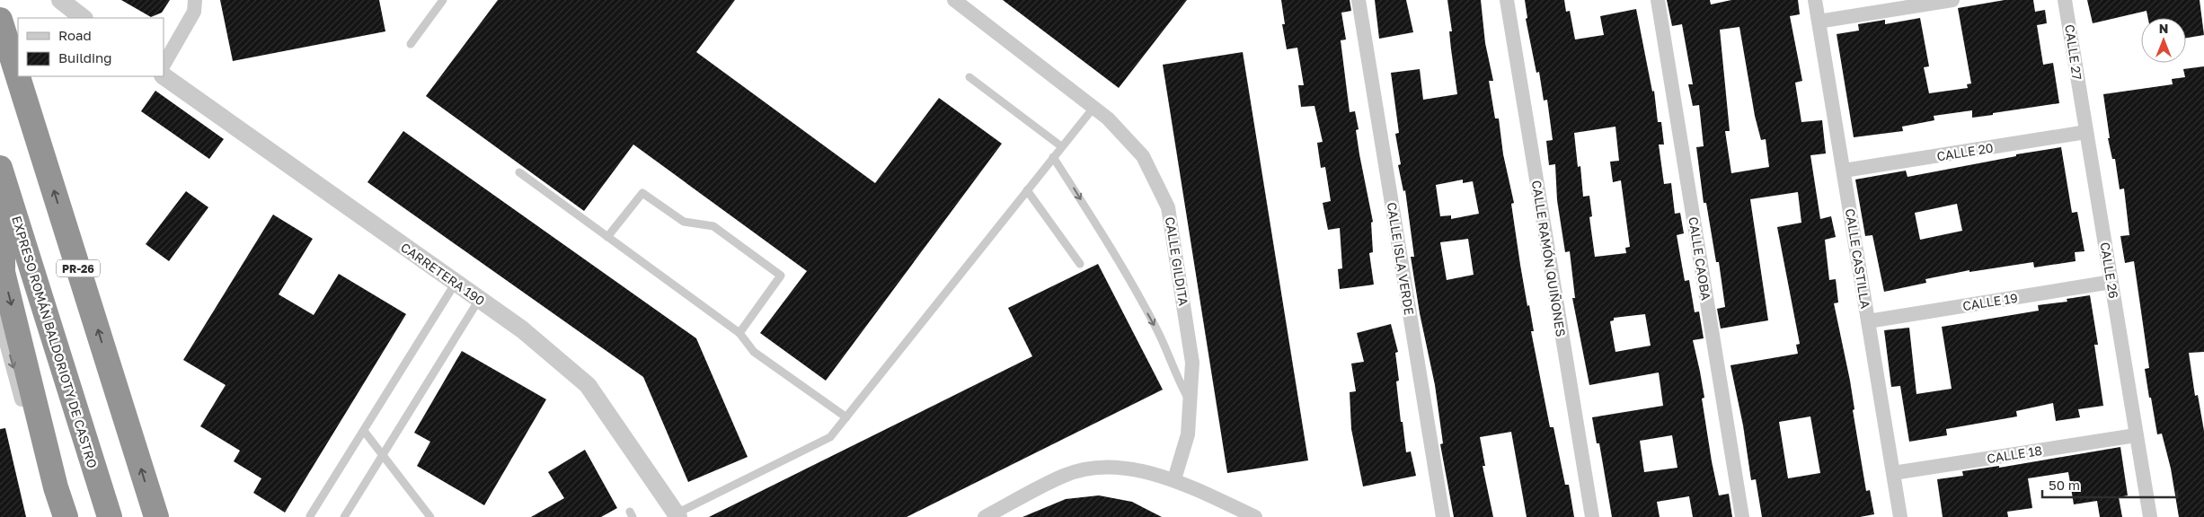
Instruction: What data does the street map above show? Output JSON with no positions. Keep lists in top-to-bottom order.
{
  "streets": {
    "highway": ["PR-26", "EXPRESO ROMÁN BALDORIOTY DE CASTRO"],
    "street": [
      "CALLE 27",
      "CALLE 20",
      "CALLE ISLA VERDE",
      "CALLE RAMÓN QUIÑONES",
      "CALLE CAOBA",
      "CALLE CASTILLA",
      "CALLE GILDITA",
      "CALLE 26",
      "CARRETERA 190",
      "CALLE 19",
      "CALLE 18"
    ]
  },
  "crossings": [
    ["CALLE 27", "CALLE 26"],
    ["CALLE 20", "CALLE CASTILLA"],
    ["CALLE 20", "CALLE 26"],
    ["CALLE CASTILLA", "CALLE 19"],
    ["CALLE CASTILLA", "CALLE 18"],
    ["CALLE 26", "CALLE 19"],
    ["CALLE 26", "CALLE 18"]
  ],
  "legend": ["Road", "Building"],
  "scale_bar": "50 m",
  "north": "top"
}
